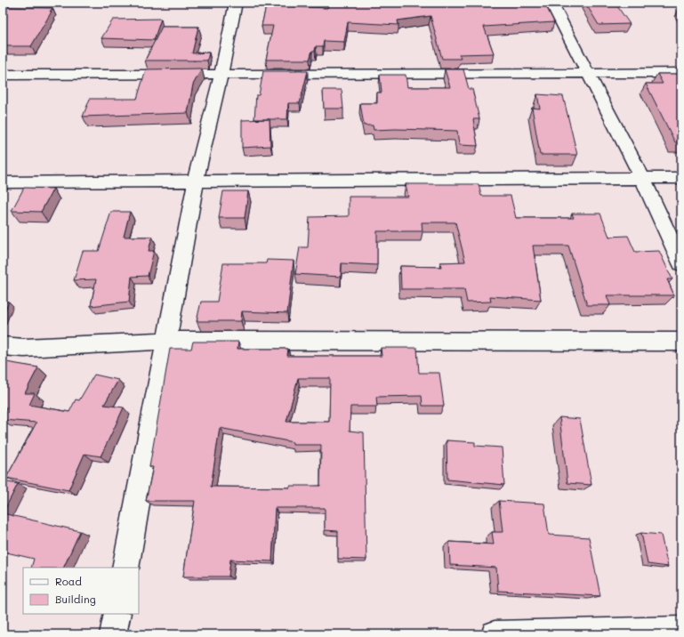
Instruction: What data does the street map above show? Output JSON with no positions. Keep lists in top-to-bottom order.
{
  "legend": ["Road", "Building"]
}
